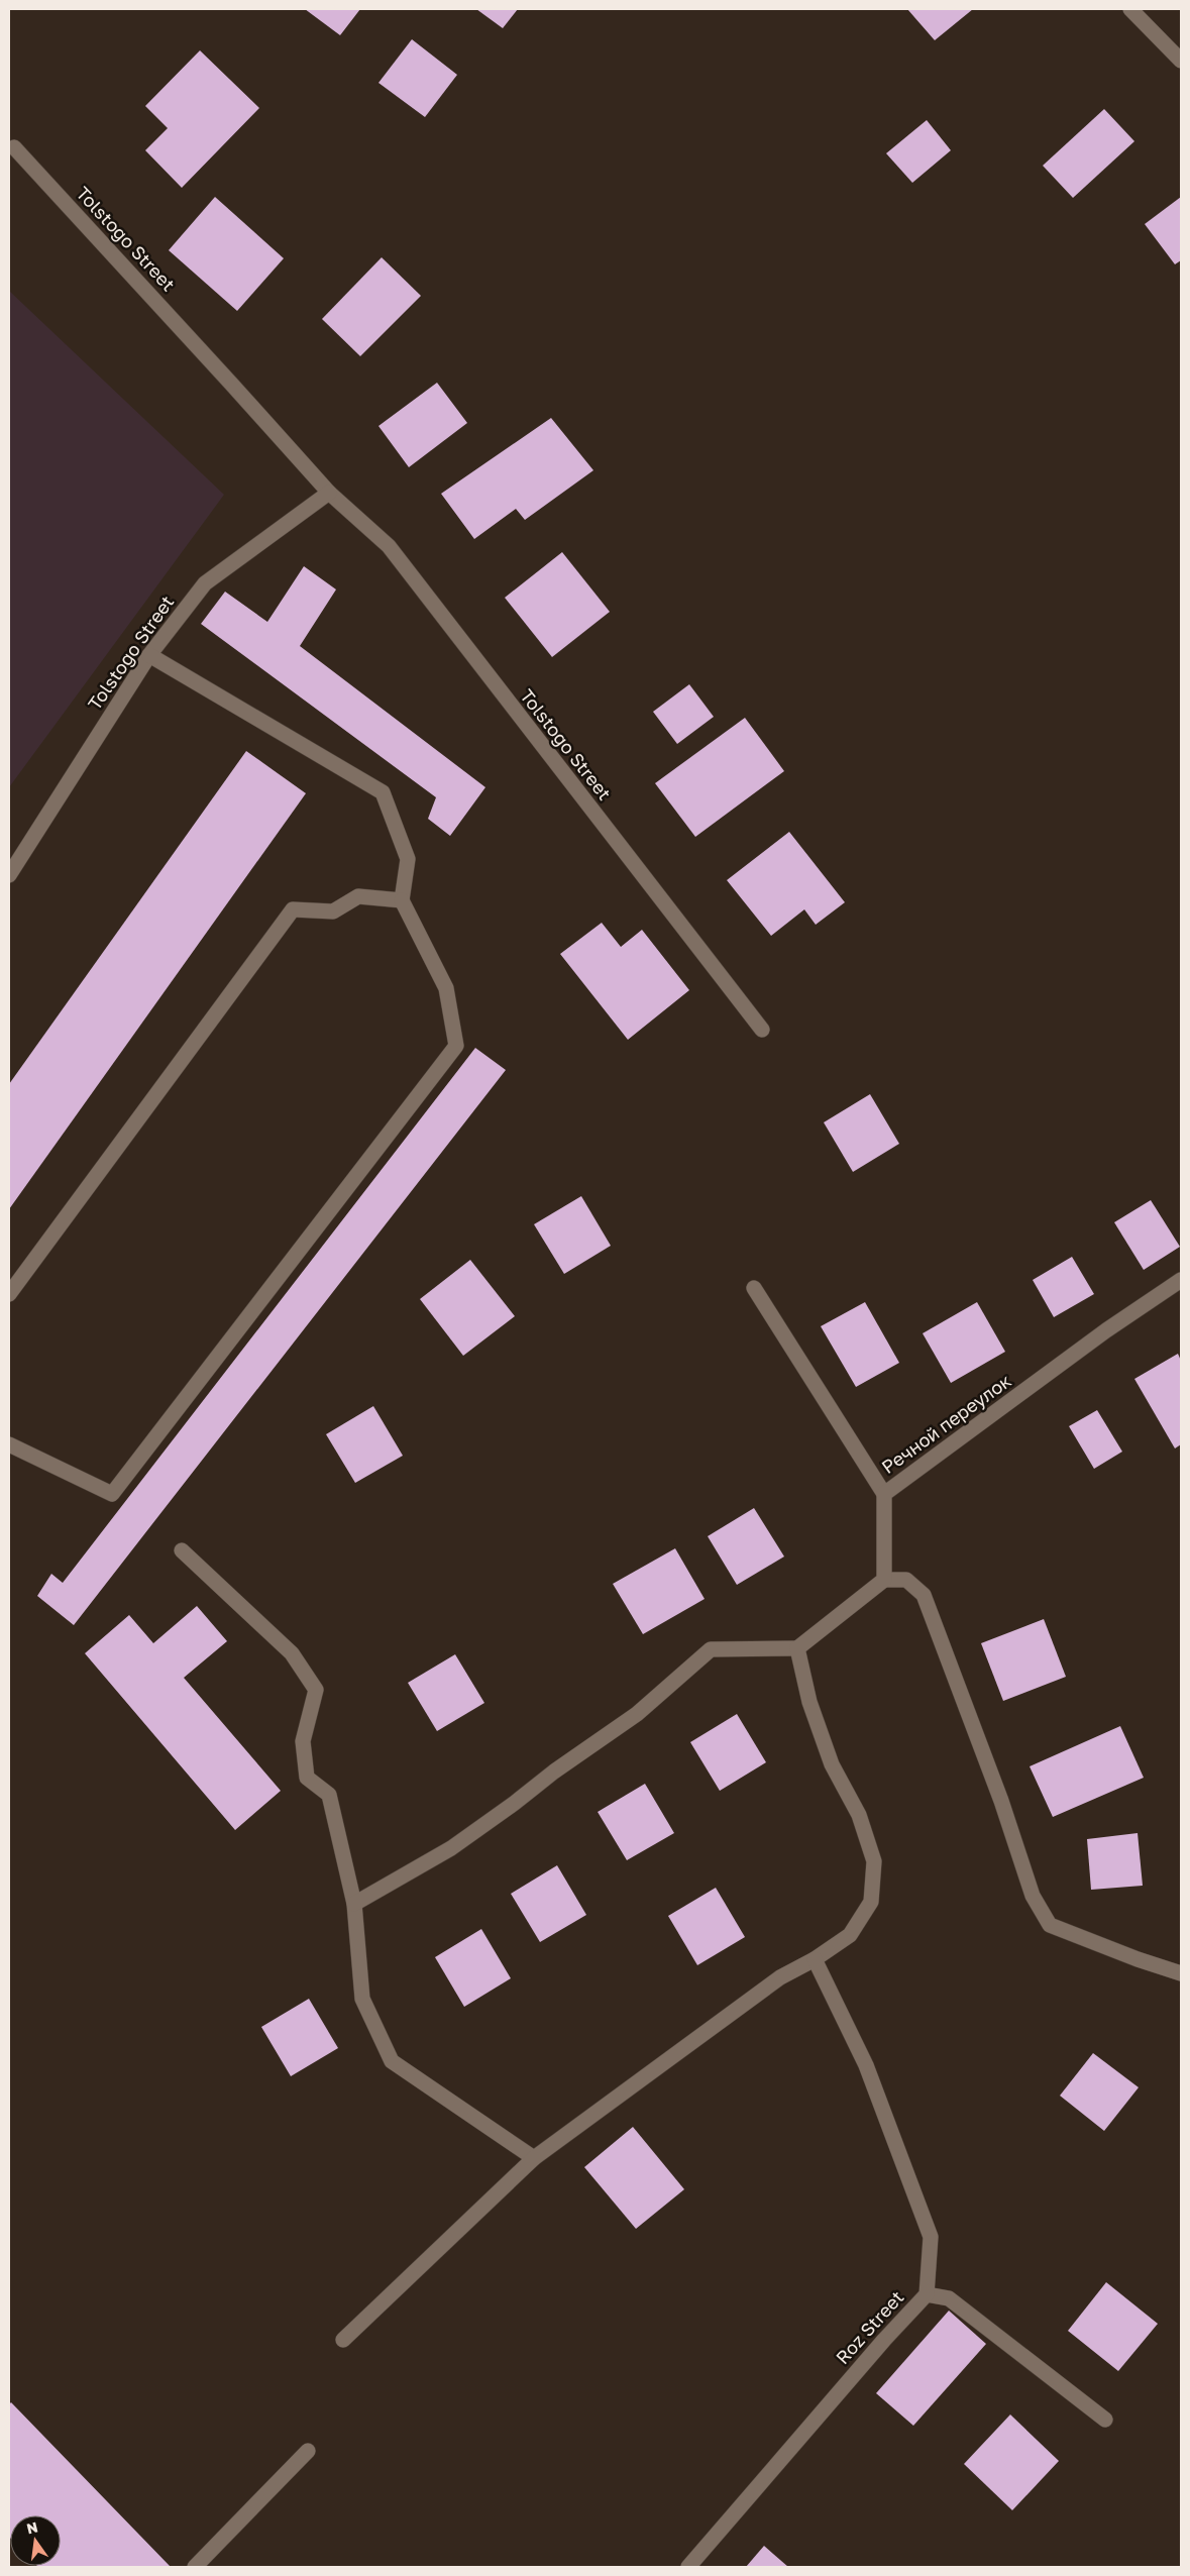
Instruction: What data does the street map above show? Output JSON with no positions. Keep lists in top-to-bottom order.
{
  "streets": {
    "street": ["Tolstogo Street", "Речной переулок", "Roz Street"]
  },
  "north": "top"
}
